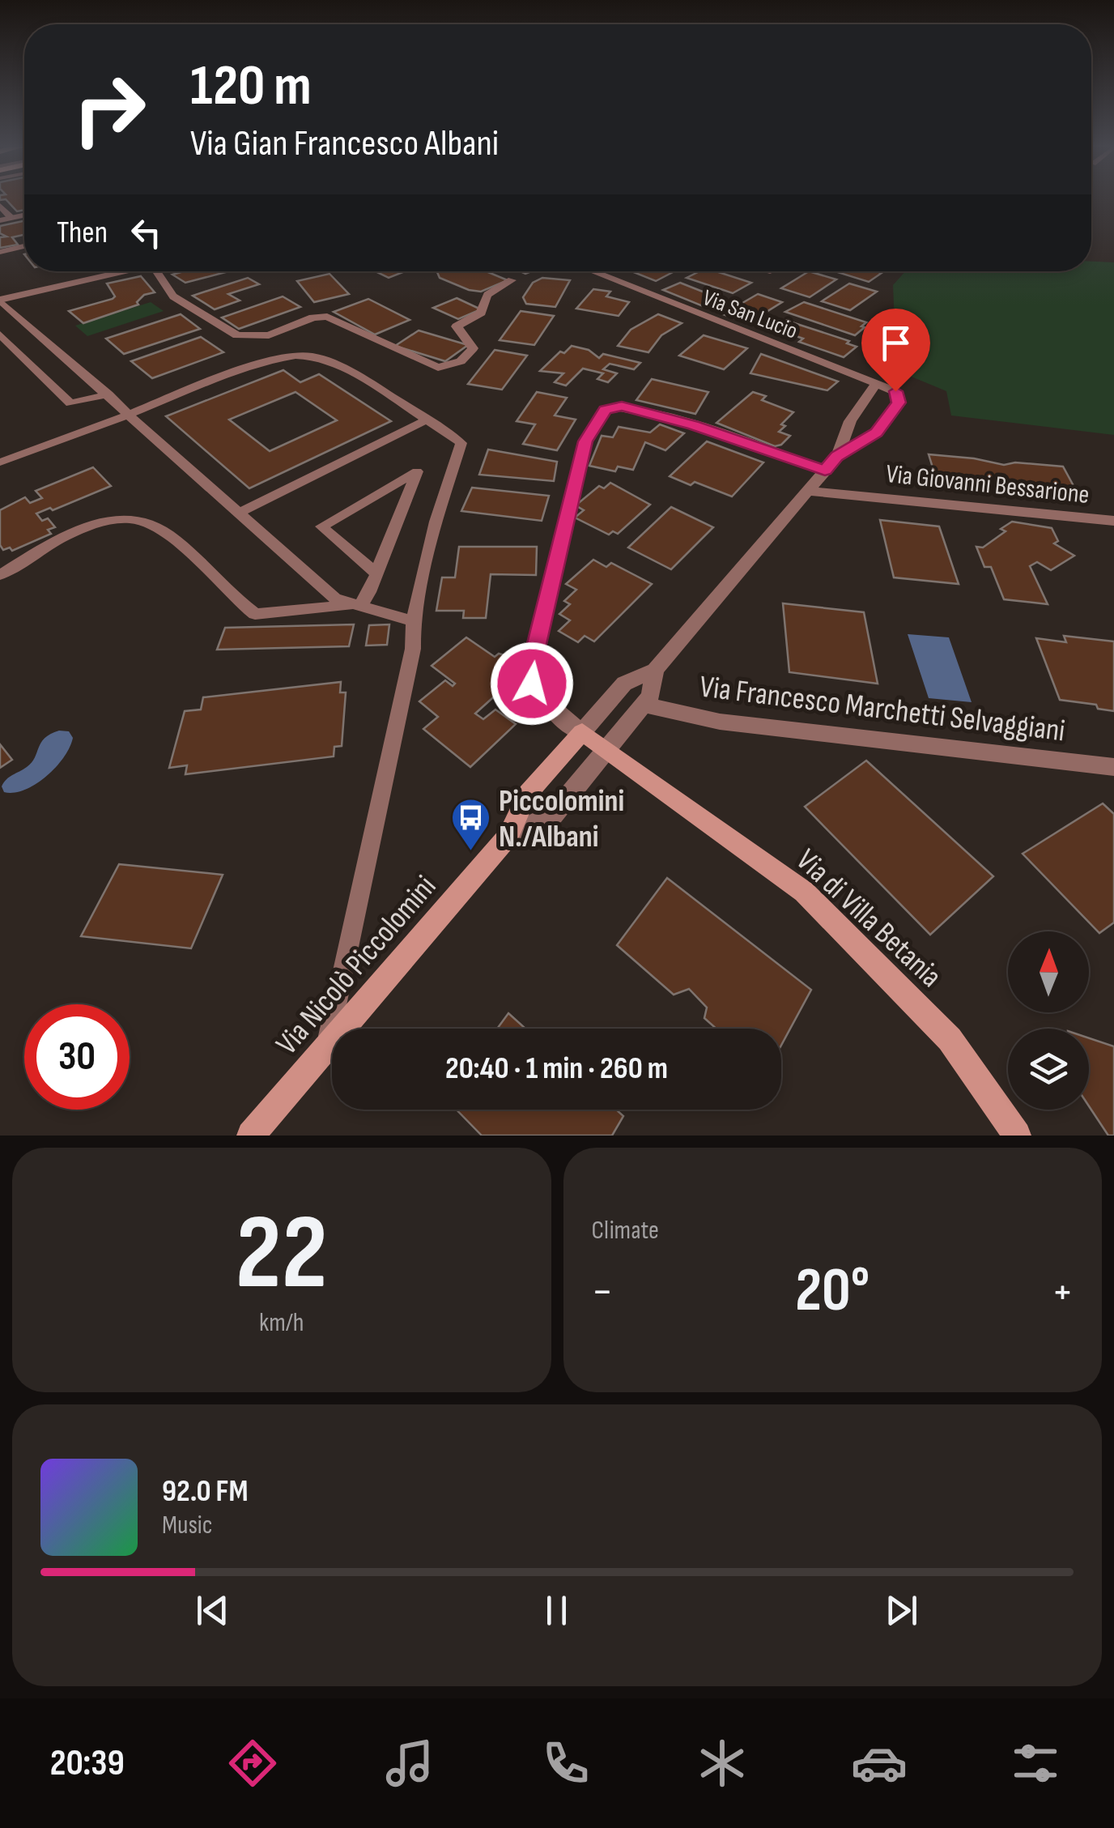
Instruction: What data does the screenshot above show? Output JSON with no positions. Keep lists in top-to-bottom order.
{
  "streets": {
    "main road": ["Via di Villa Betania", "Via Nicolò Piccolomini"],
    "street": ["Via San Lucio", "Via Giovanni Bessarione", "Via Francesco Marchetti Selvaggiani"]
  },
  "crossings": [
    ["Via San Lucio", "Via Nicolò Piccolomini"],
    ["Via Giovanni Bessarione", "Via Nicolò Piccolomini"],
    ["Via Francesco Marchetti Selvaggiani", "Via Nicolò Piccolomini"],
    ["Via di Villa Betania", "Via Nicolò Piccolomini"]
  ],
  "places": {
    "bus stop": ["Piccolomini N./Albani"]
  },
  "north": "top",
  "page": {
    "turn": ["120 m", "Via Gian Francesco Albani"],
    "then": "Then",
    "limit": "30",
    "trip": "20:40 · 1 min · 260 m",
    "tile": [
      ["22", "km/h"],
      "Climate"
    ],
    "heat": ["−", "20°", "+"],
    "song": ["92.0 FM", "Music"],
    "tabs": "20:39"
  }
}
